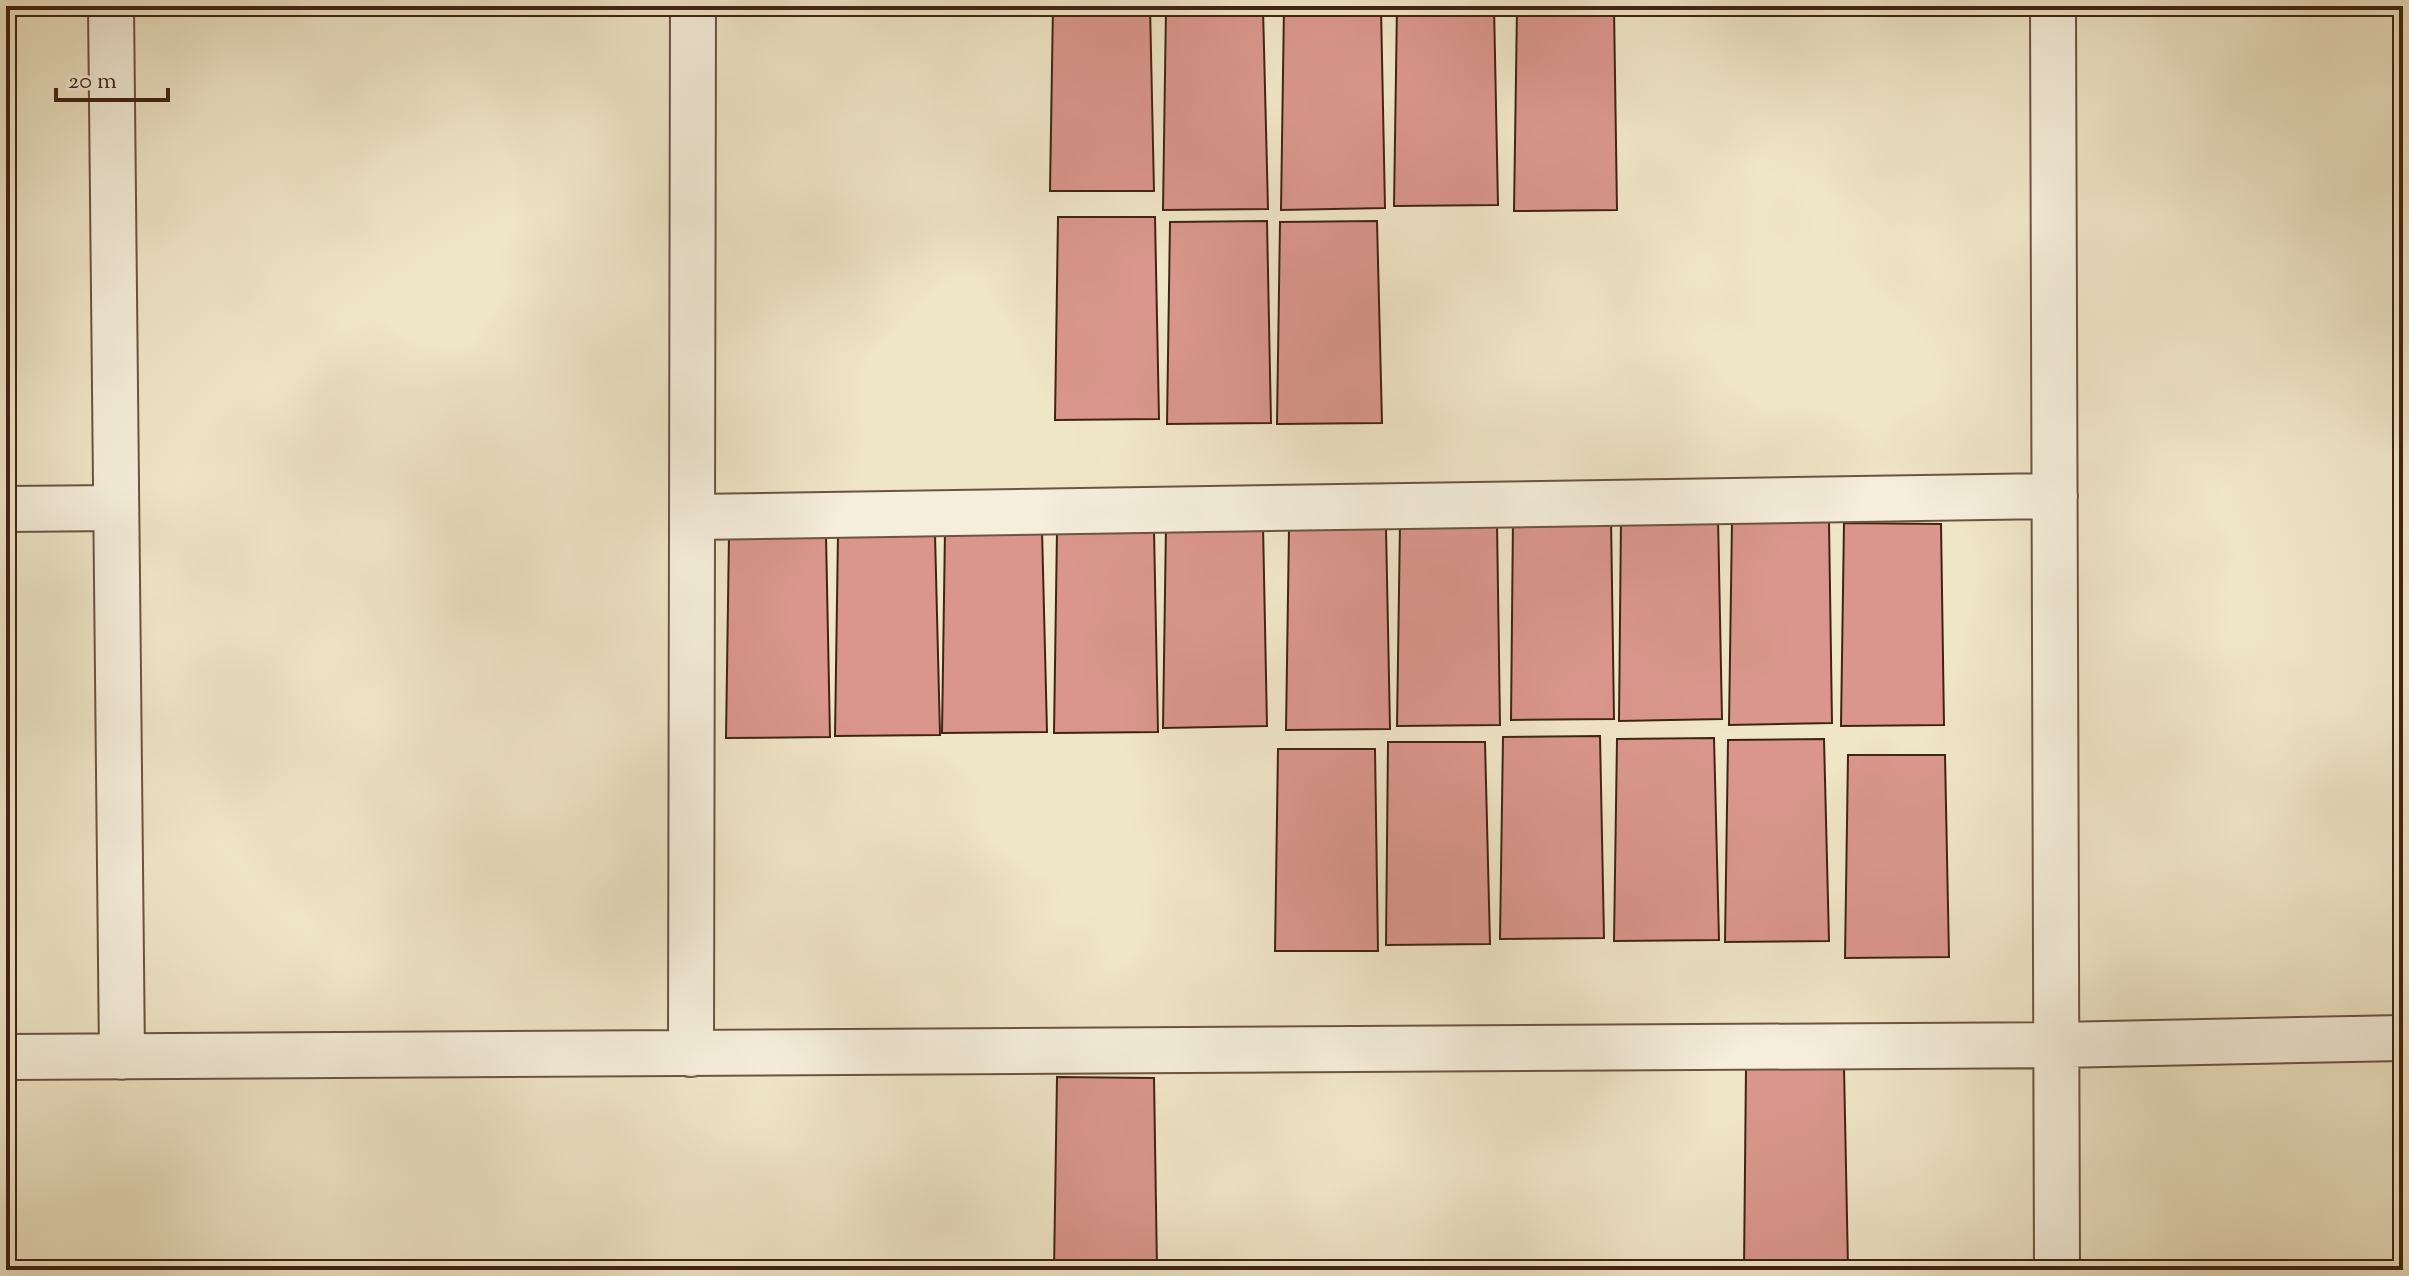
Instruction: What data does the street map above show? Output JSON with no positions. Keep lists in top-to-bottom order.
{
  "scale_bar": "20 m"
}
